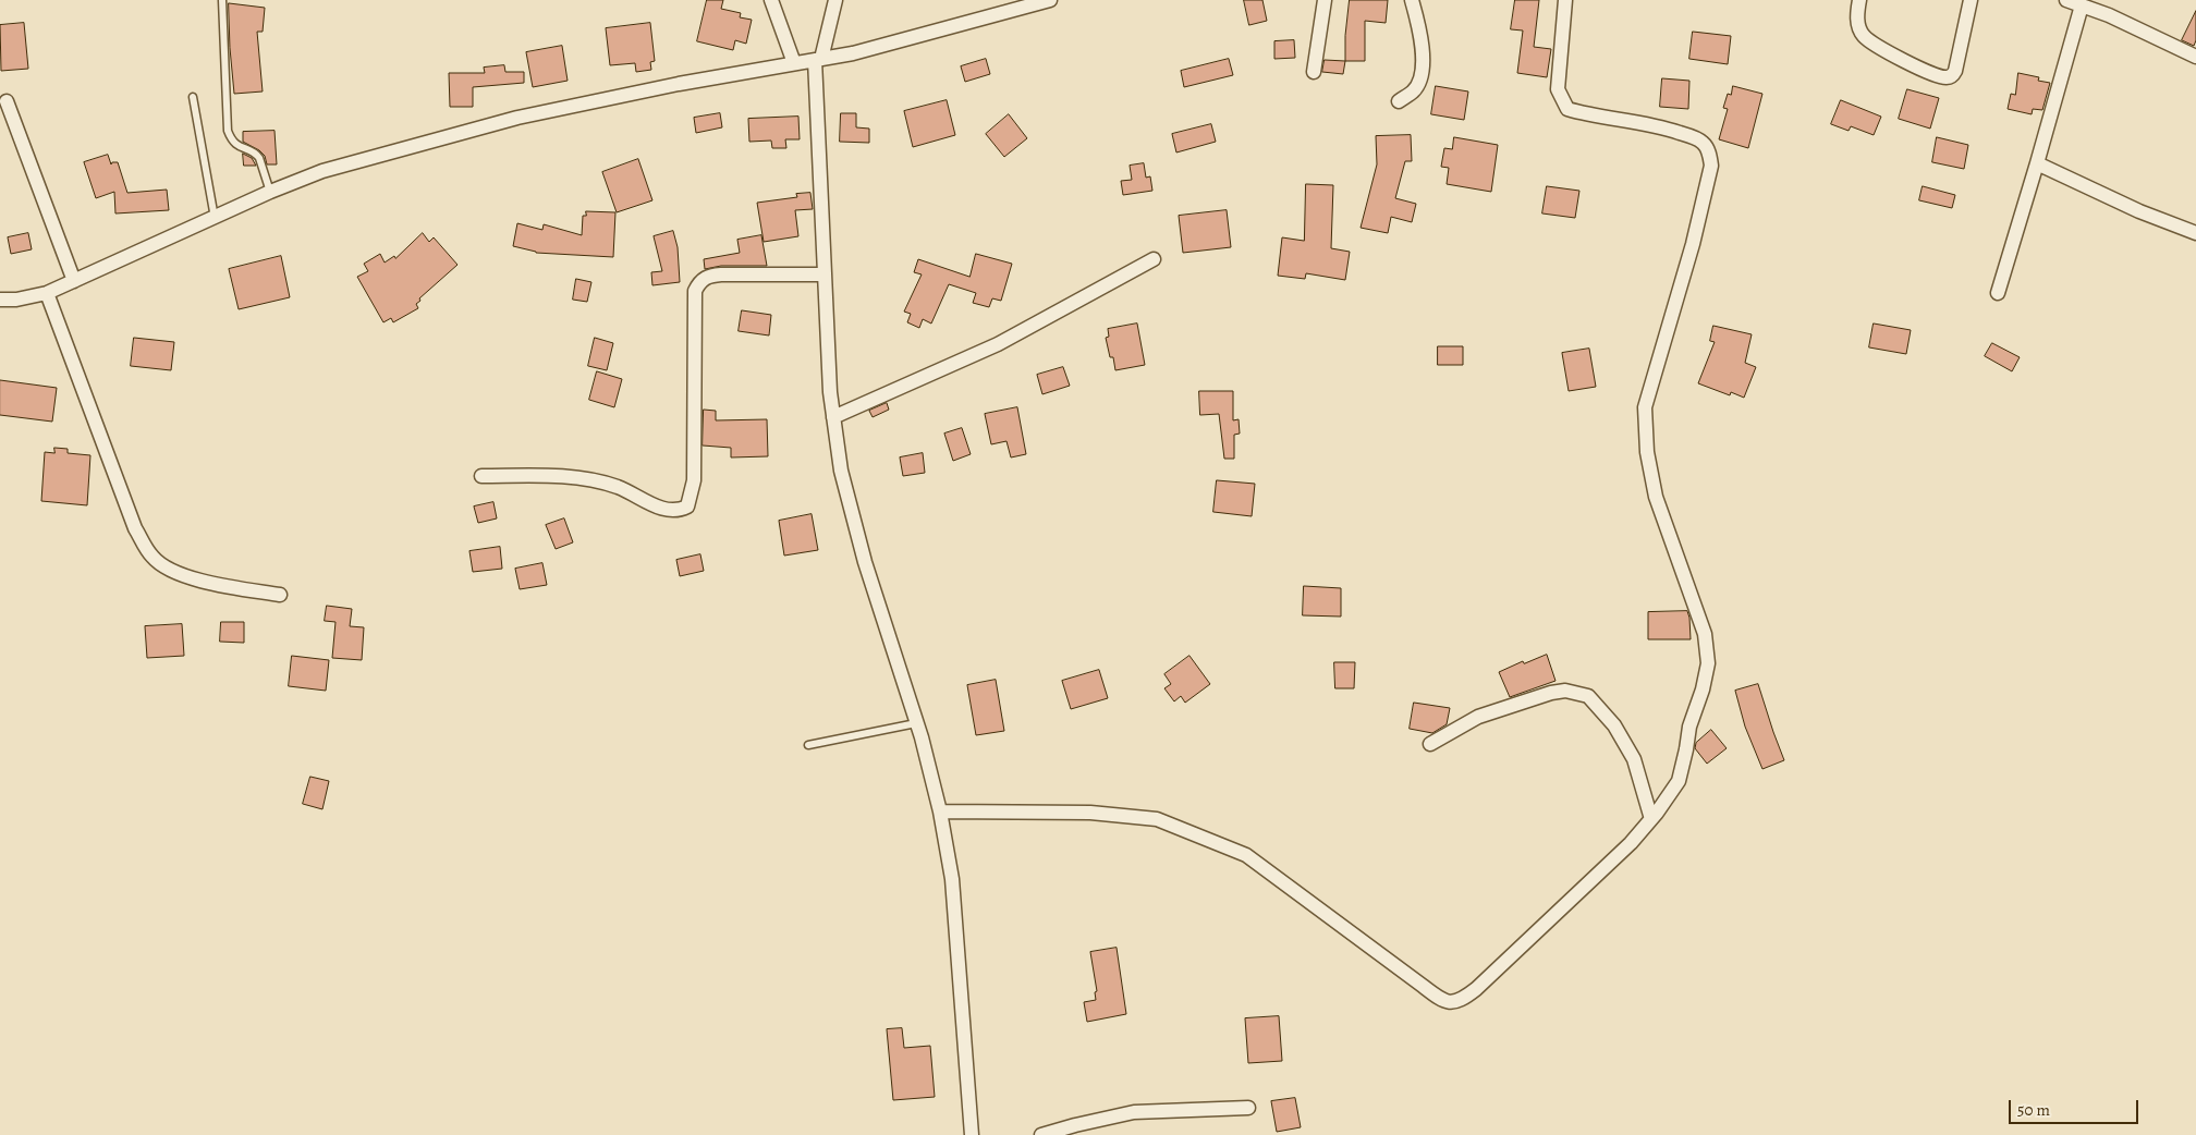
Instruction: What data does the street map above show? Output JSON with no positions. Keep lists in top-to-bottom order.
{
  "scale_bar": "50 m"
}
